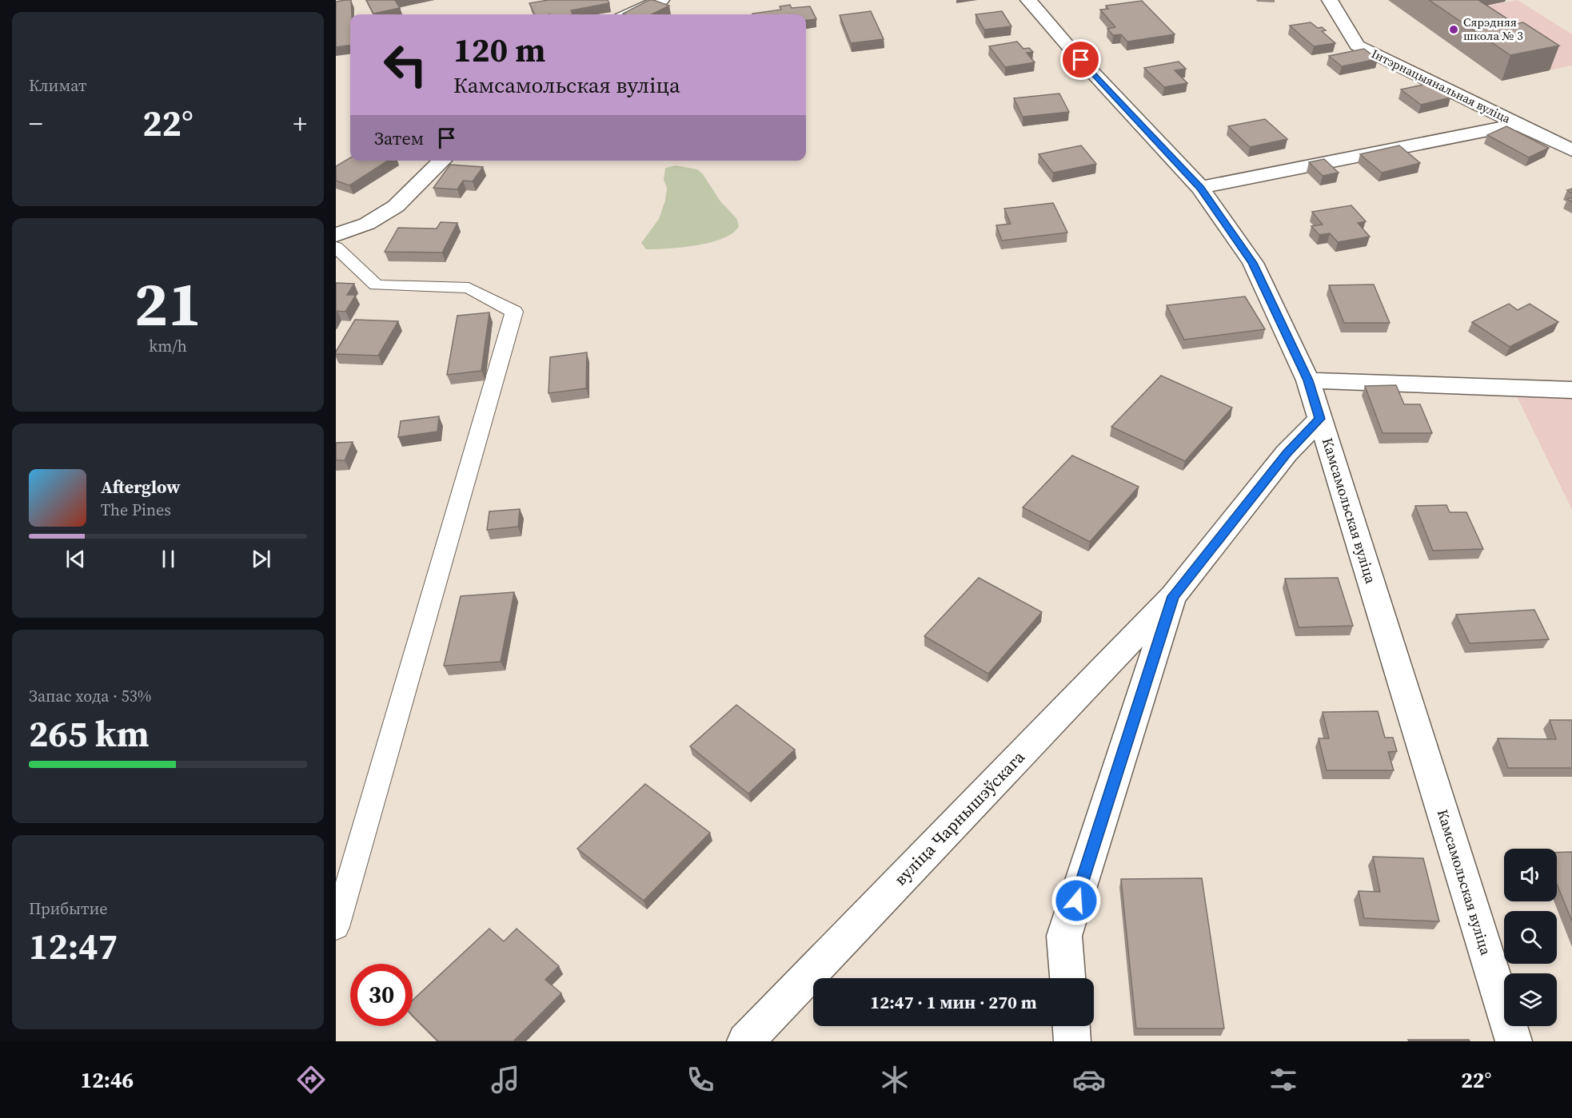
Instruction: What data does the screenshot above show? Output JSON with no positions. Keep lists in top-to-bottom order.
{
  "streets": {
    "street": ["Інтэрнацыянальная вуліца", "Камсамольская вуліца", "вуліца Чарнышэўскага"]
  },
  "crossings": [
    ["Камсамольская вуліца", "вуліца Чарнышэўскага"]
  ],
  "places": ["Сярэдняя школа № 3"],
  "page": {
    "tile": [
      "Климат",
      ["21", "km/h"],
      ["Запас хода · 53%", "265 km"],
      ["Прибытие", "12:47"]
    ],
    "turn": ["120 m", "Камсамольская вуліца"],
    "heat": ["−", "22°", "+"],
    "then": "Затем",
    "song": ["Afterglow", "The Pines"],
    "limit": "30",
    "trip": "12:47 · 1 мин · 270 m",
    "tabs": ["12:46", "22°"]
  }
}
